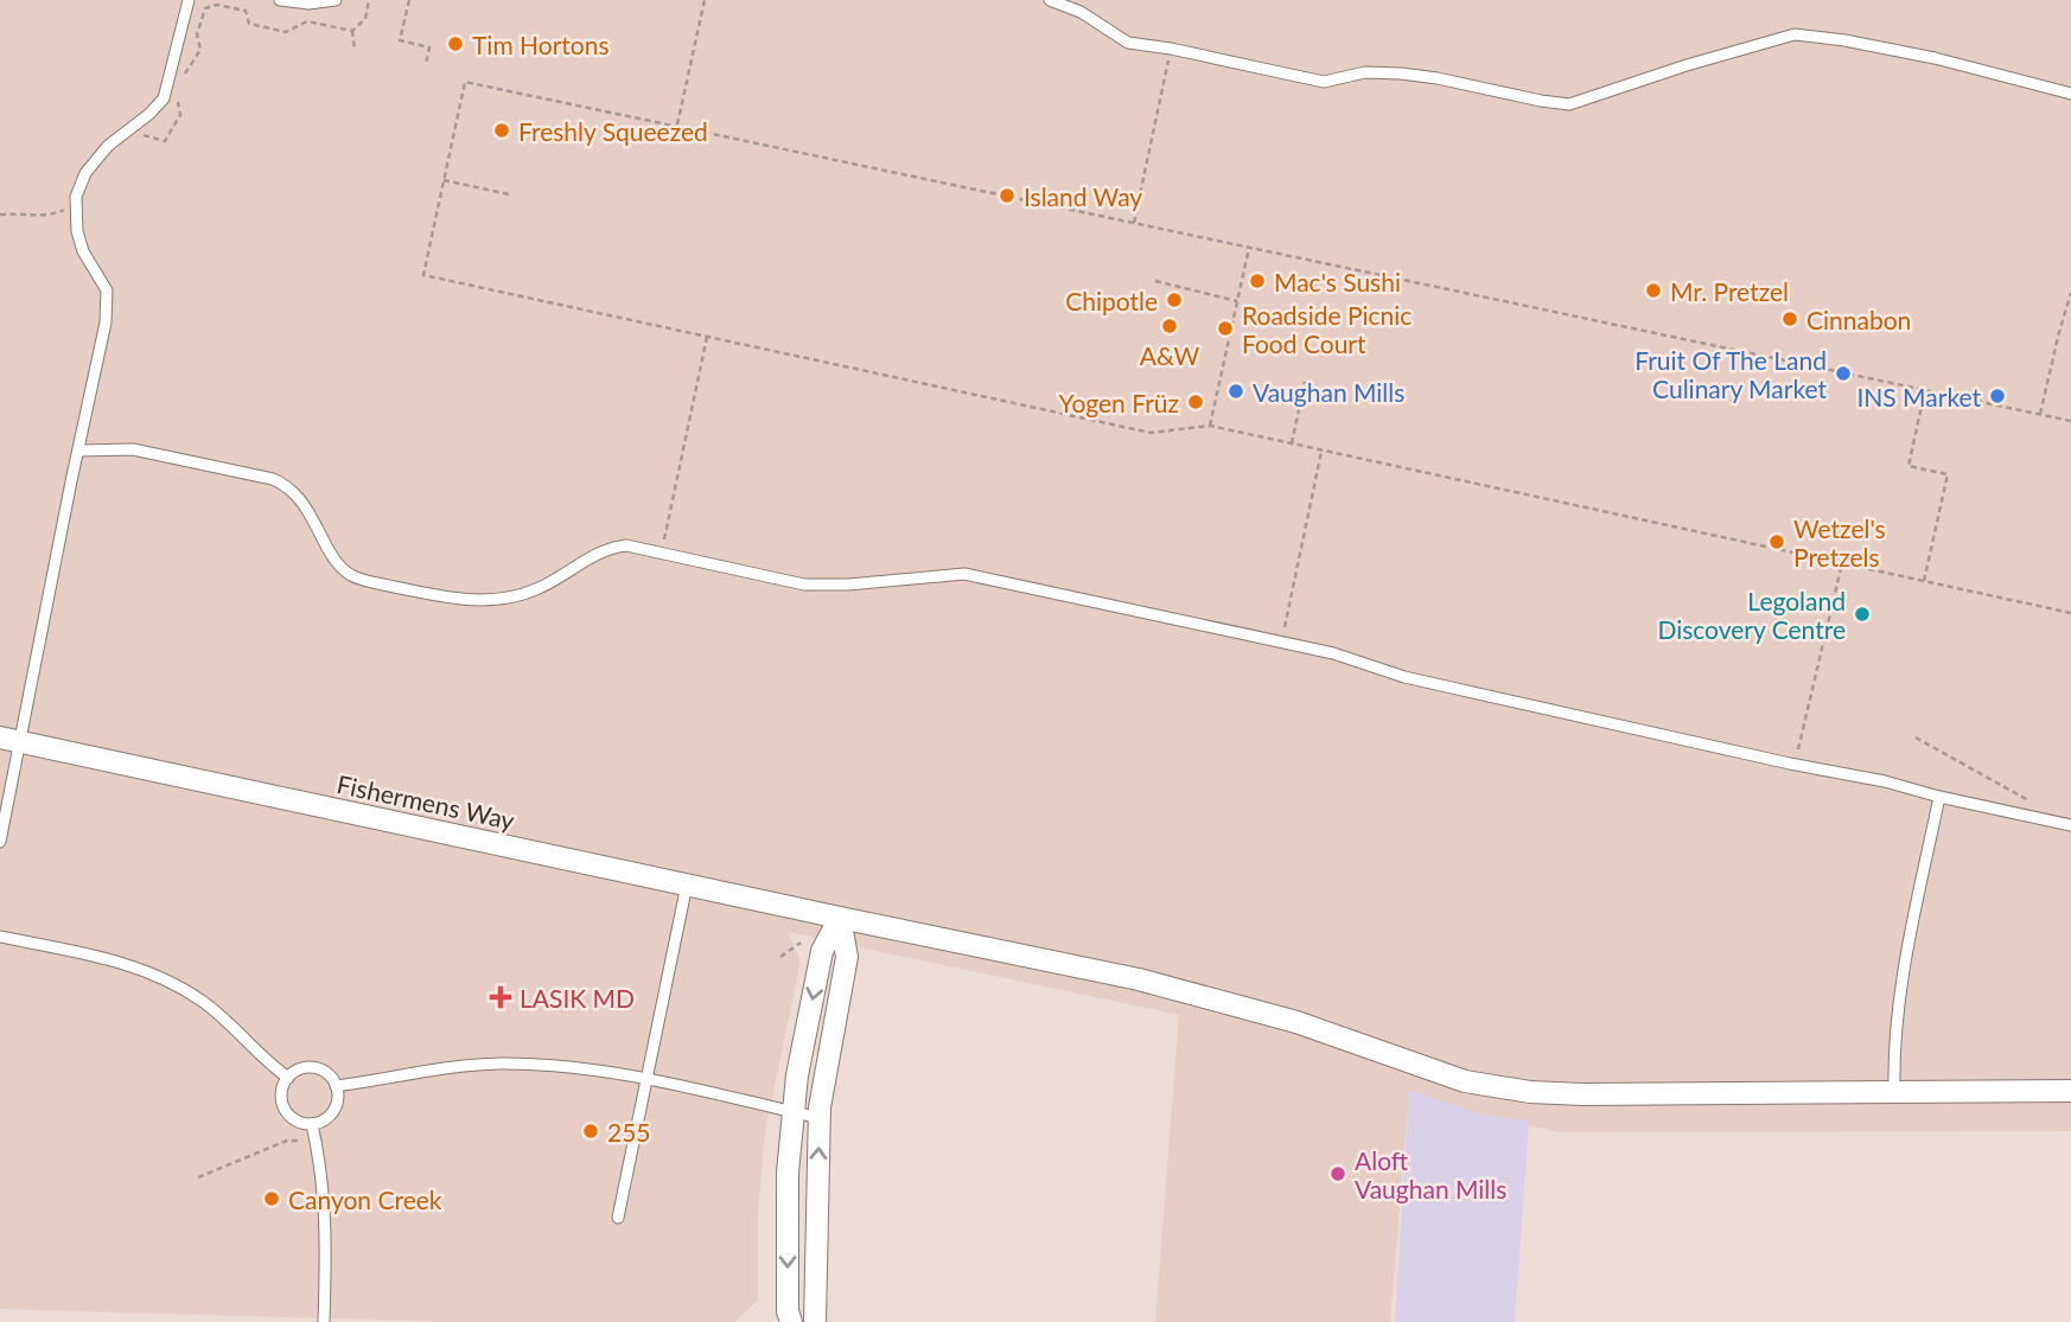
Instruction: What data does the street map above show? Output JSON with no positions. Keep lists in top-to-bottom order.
{
  "streets": {
    "street": ["Fishermens Way"]
  },
  "places": {
    "other": [
      "Tim Hortons",
      "Freshly Squeezed",
      "Island Way",
      "Mac's Sushi",
      "Mr. Pretzel",
      "Chipotle",
      "Cinnabon",
      "A&W",
      "Roadside Picnic Food Court",
      "Fruit Of The Land Culinary Market",
      "Vaughan Mills",
      "INS Market",
      "Yogen Früz",
      "Wetzel's Pretzels",
      "Legoland Discovery Centre",
      "255",
      "Aloft Vaughan Mills",
      "Canyon Creek"
    ],
    "health": ["LASIK MD"]
  }
}
